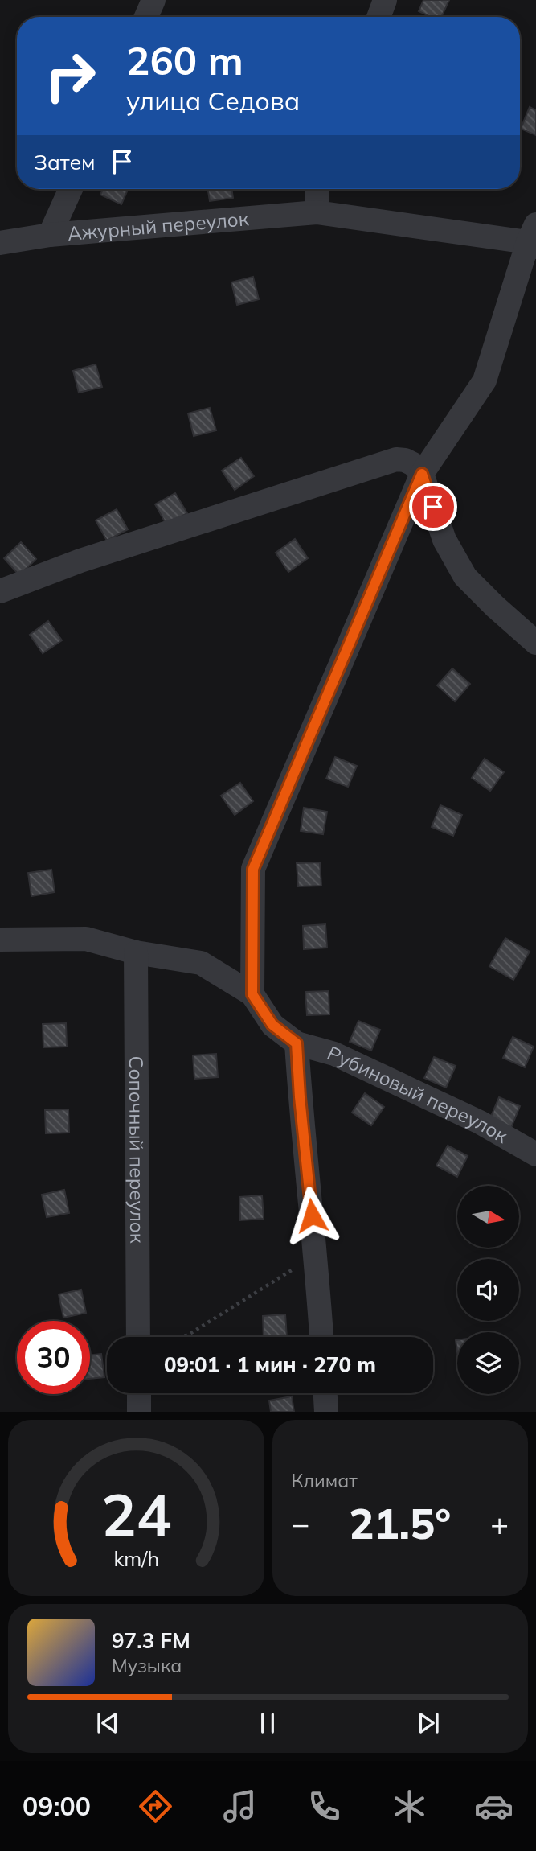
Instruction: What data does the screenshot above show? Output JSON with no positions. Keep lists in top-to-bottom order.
{
  "streets": {
    "street": ["Ажурный переулок", "Рубиновый переулок", "Сопочный переулок"]
  },
  "north": "right",
  "page": {
    "turn": ["260 m", "улица Седова"],
    "then": "Затем",
    "limit": "30",
    "trip": "09:01 · 1 мин · 270 m",
    "tile": "Климат",
    "heat": ["−", "21.5°", "+"],
    "song": ["97.3 FM", "Музыка"],
    "tabs": "09:00",
    "gauge": ["24", "km/h"]
  }
}
